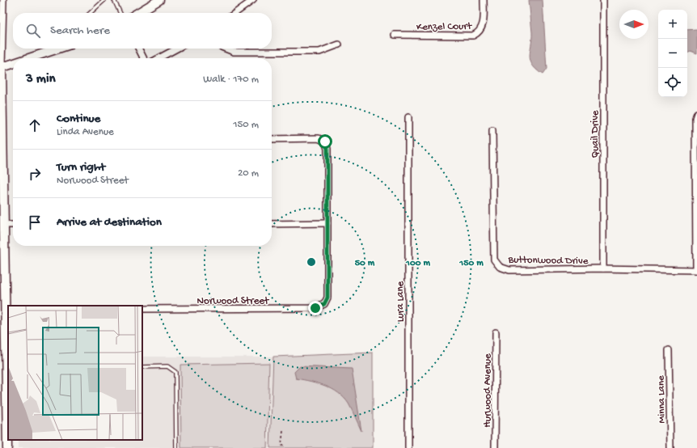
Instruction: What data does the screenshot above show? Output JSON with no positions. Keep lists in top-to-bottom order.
{
  "streets": {
    "street": [
      "Kenzel Court",
      "Quail Drive",
      "Buttonwood Drive",
      "Norwood Street",
      "Lura Lane",
      "Hurwood Avenue",
      "Minna Lane"
    ]
  },
  "crossings": [
    ["Quail Drive", "Buttonwood Drive"]
  ],
  "north": "right",
  "page": {
    "map_buttons": ["+", "−"],
    "search": "Search here",
    "heading": ["3 min", "Walk · 170 m"],
    "list": [
      ["Continue", "Linda Avenue", "150 m"],
      ["Turn right", "Norwood Street", "20 m"],
      "Arrive at destination"
    ]
  },
  "rings": ["50 m", "100 m", "150 m"]
}
